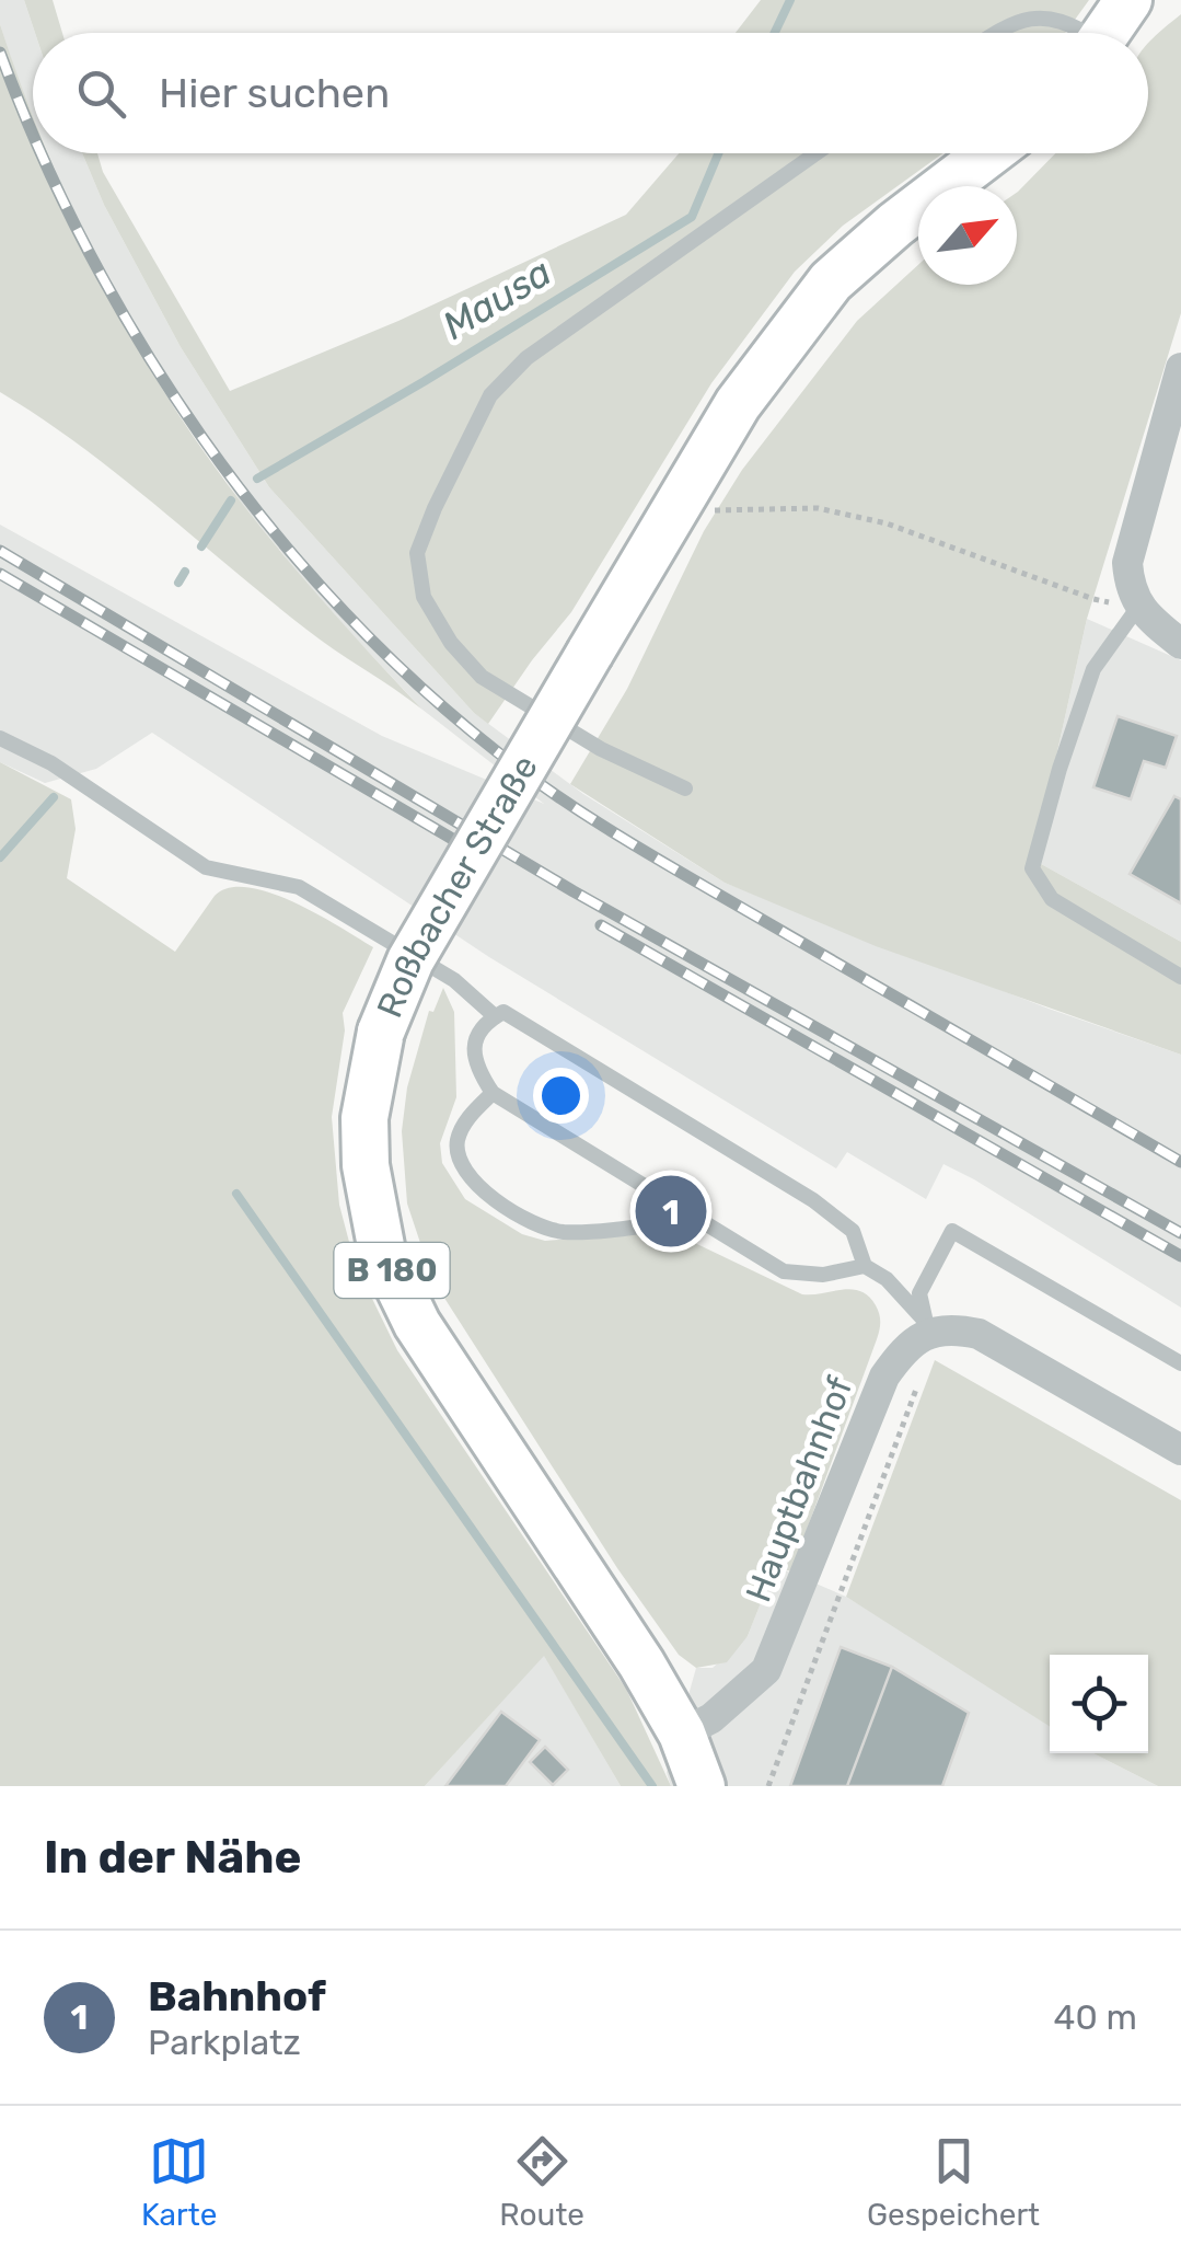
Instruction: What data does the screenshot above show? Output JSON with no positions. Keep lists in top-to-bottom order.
{
  "streets": {
    "main road": ["Roßbacher Straße", "B 180"],
    "street": ["Hauptbahnhof"]
  },
  "crossings": [
    ["Roßbacher Straße", "Hauptbahnhof"]
  ],
  "water": ["Mausa"],
  "north": "top right",
  "page": {
    "search": "Hier suchen",
    "pins": "1",
    "heading": "In der Nähe",
    "list": [
      {
        "mark": "1",
        "name": "Bahnhof",
        "note": "Parkplatz",
        "value": "40 m"
      }
    ],
    "nav": ["Karte", "Route", "Gespeichert"]
  }
}
